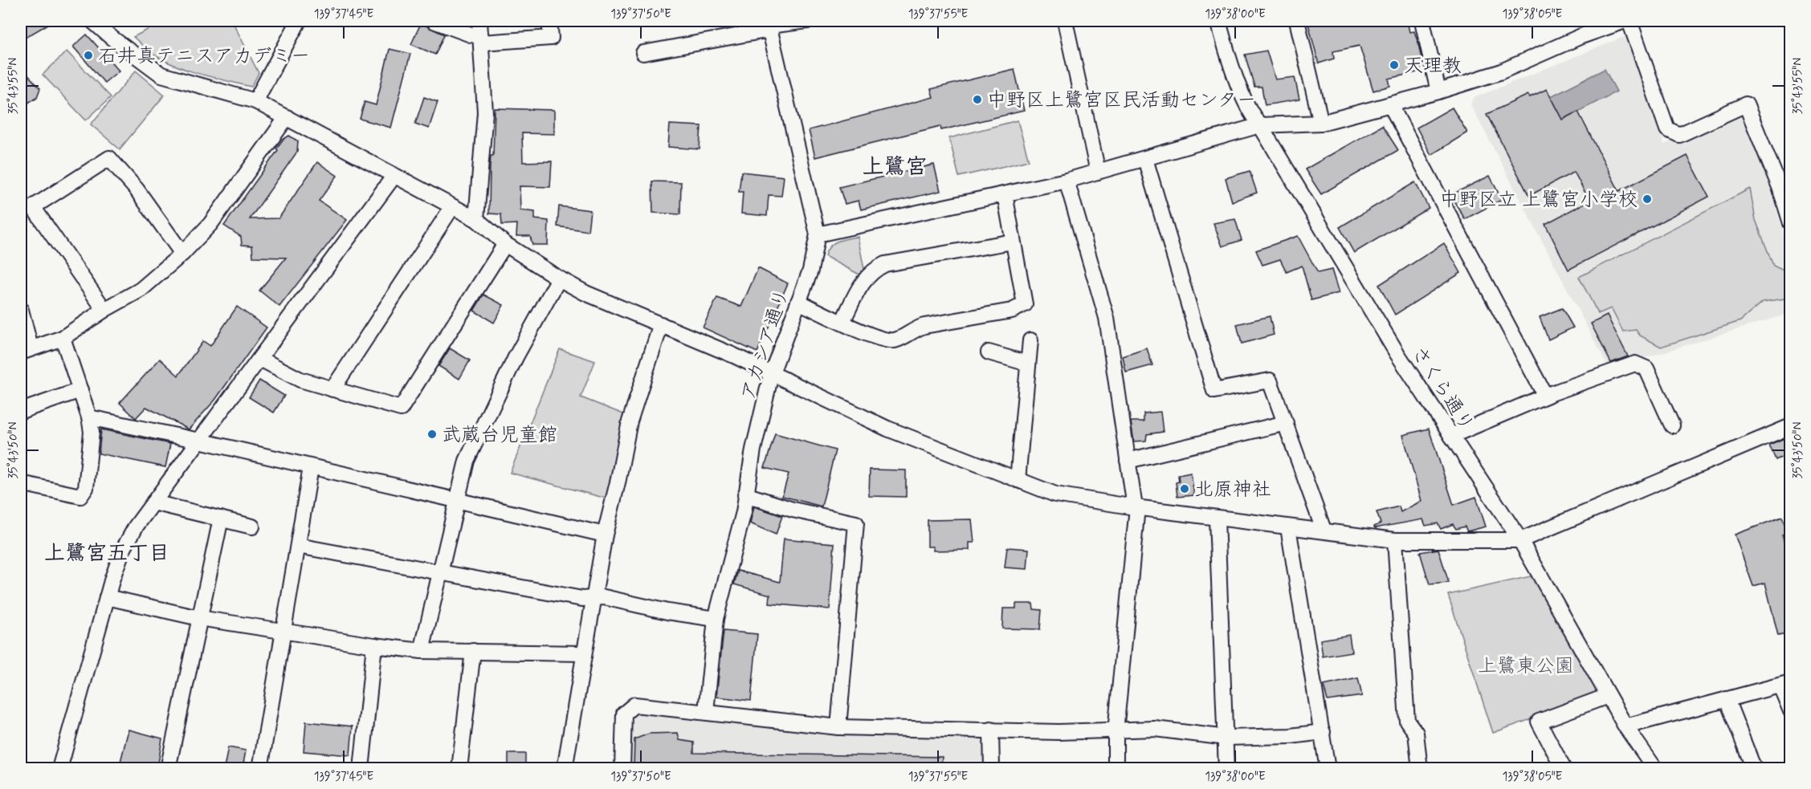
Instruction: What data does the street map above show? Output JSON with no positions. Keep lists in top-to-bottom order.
{
  "streets": {
    "street": ["アカシア通り", "さくら通り"]
  },
  "districts": ["上鷺宮", "上鷺宮五丁目"],
  "parks": ["上鷺東公園"],
  "places": [
    "石井真テニスアカデミー",
    "天理教",
    "中野区上鷺宮区民活動センター",
    "中野区立 上鷺宮小学校",
    "武蔵台児童館",
    "北原神社"
  ],
  "coordinates": [
    "139°37'45\"E",
    "139°37'50\"E",
    "139°37'55\"E",
    "139°38'00\"E",
    "139°38'05\"E",
    "35°43'55\"N",
    "35°43'50\"N"
  ]
}
